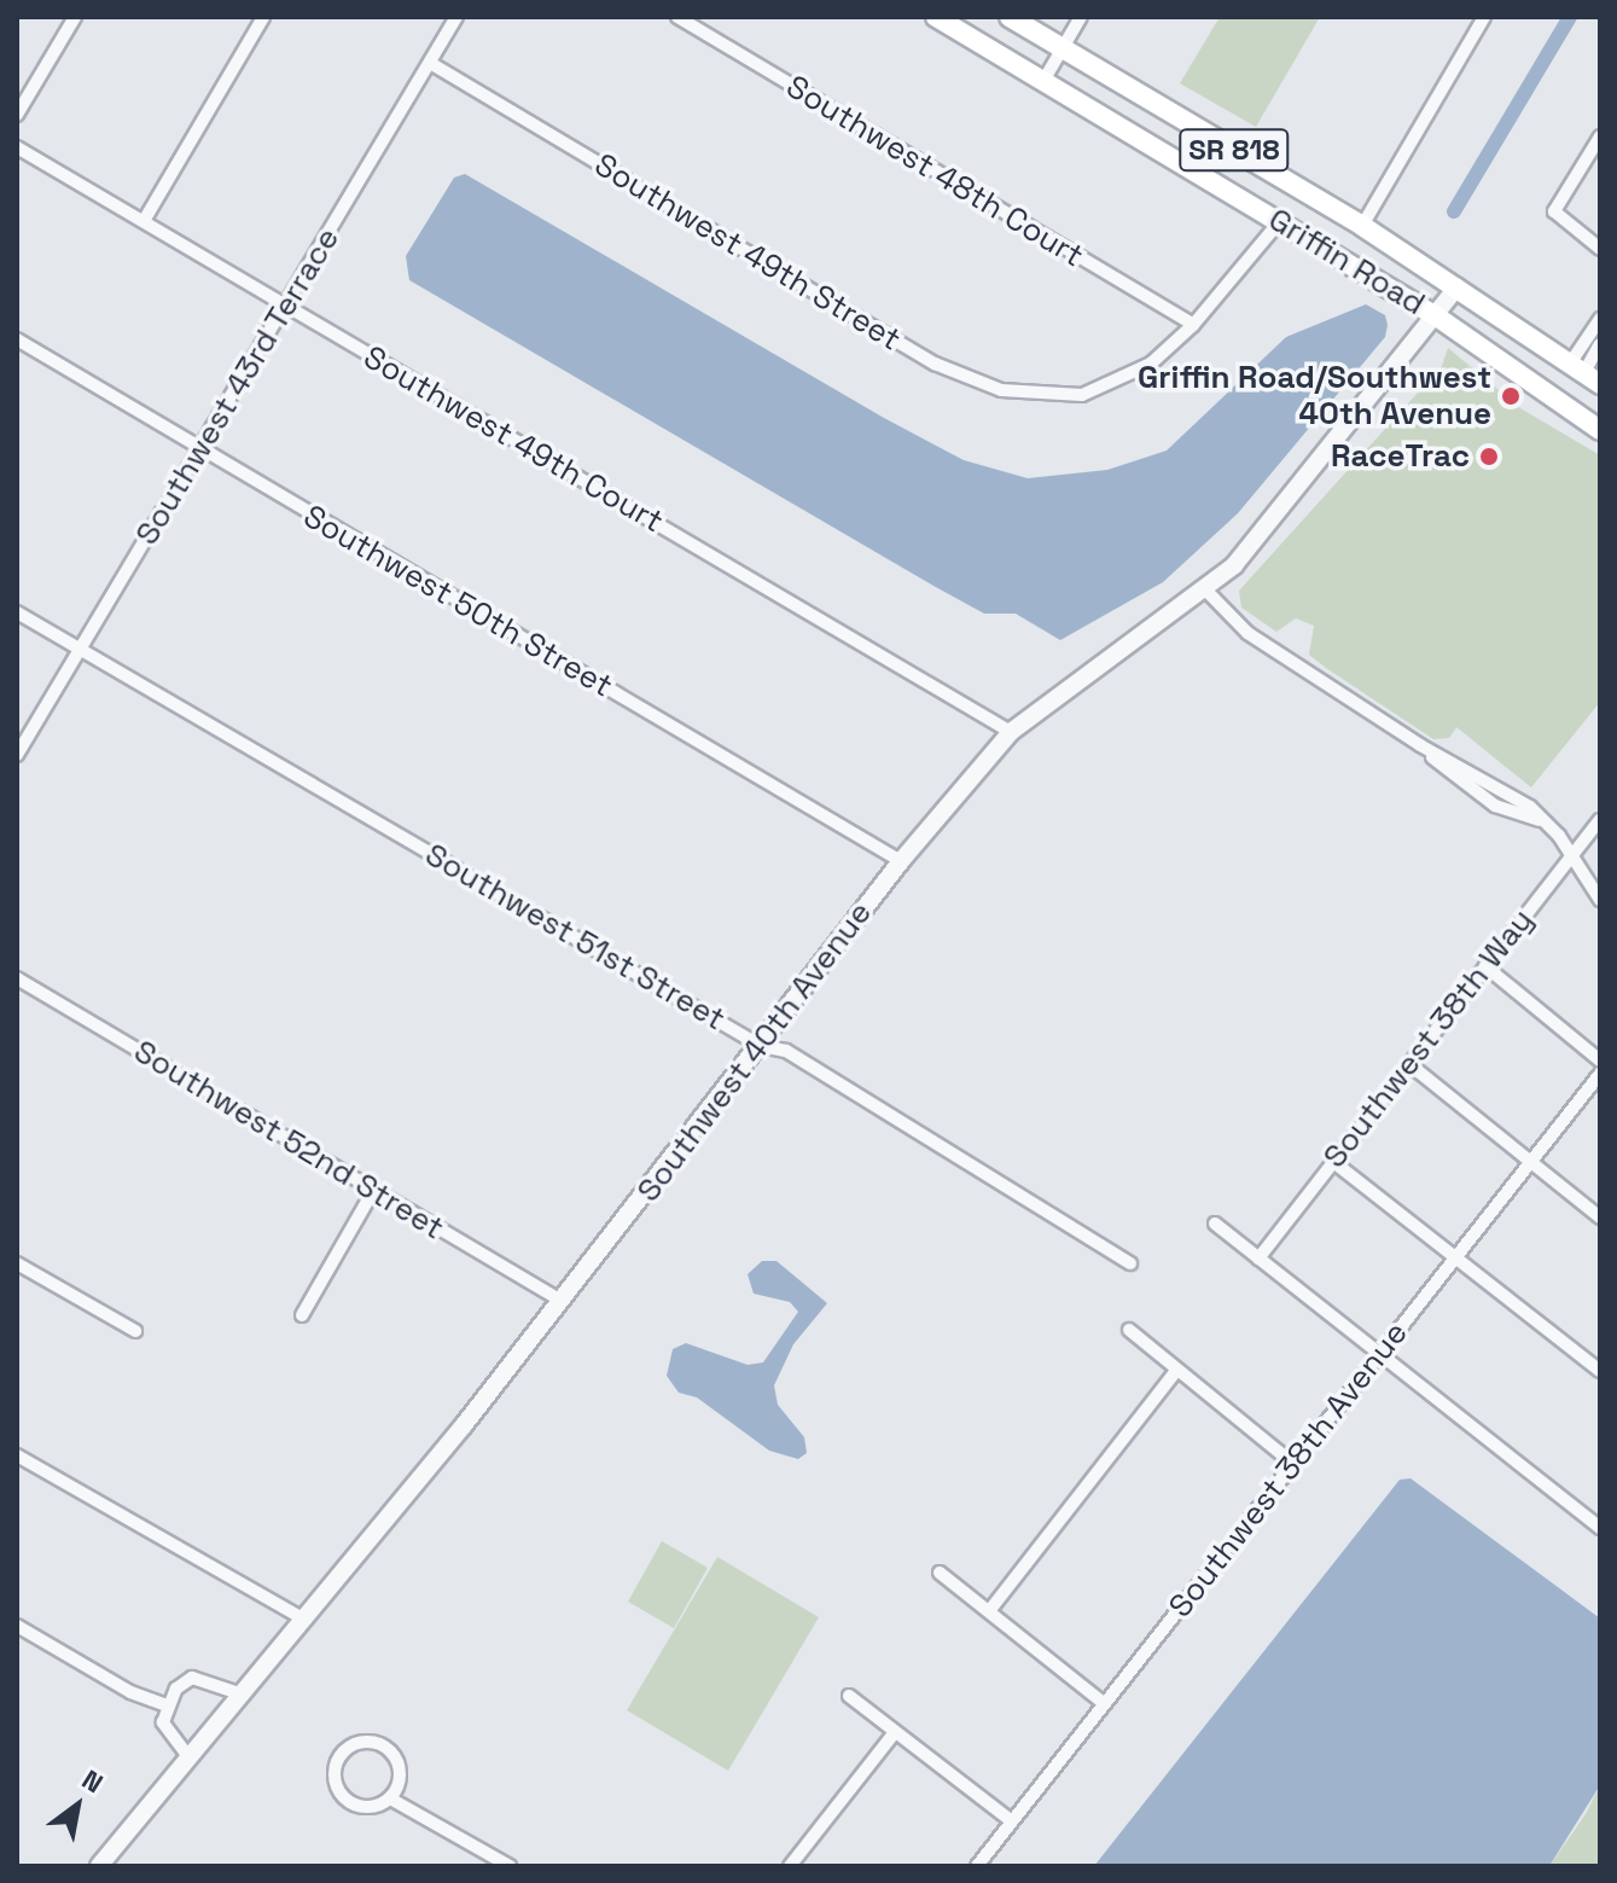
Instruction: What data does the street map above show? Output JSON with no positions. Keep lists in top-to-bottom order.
{
  "streets": {
    "main road": ["SR 818", "Griffin Road"],
    "street": [
      "Southwest 48th Court",
      "Southwest 49th Street",
      "Southwest 43rd Terrace",
      "Southwest 49th Court",
      "Southwest 50th Street",
      "Southwest 51st Street",
      "Southwest 38th Way",
      "Southwest 40th Avenue",
      "Southwest 52nd Street",
      "Southwest 38th Avenue"
    ]
  },
  "crossings": [
    ["Southwest 48th Court", "Southwest 49th Street"],
    ["Southwest 49th Street", "Southwest 43rd Terrace"],
    ["Griffin Road", "Southwest 40th Avenue"],
    ["Southwest 43rd Terrace", "Southwest 49th Court"],
    ["Southwest 43rd Terrace", "Southwest 50th Street"],
    ["Southwest 43rd Terrace", "Southwest 51st Street"],
    ["Southwest 49th Court", "Southwest 40th Avenue"],
    ["Southwest 50th Street", "Southwest 40th Avenue"],
    ["Southwest 51st Street", "Southwest 40th Avenue"],
    ["Southwest 40th Avenue", "Southwest 52nd Street"]
  ],
  "places": ["Griffin Road/Southwest 40th Avenue", "RaceTrac"],
  "north": "top right"
}
